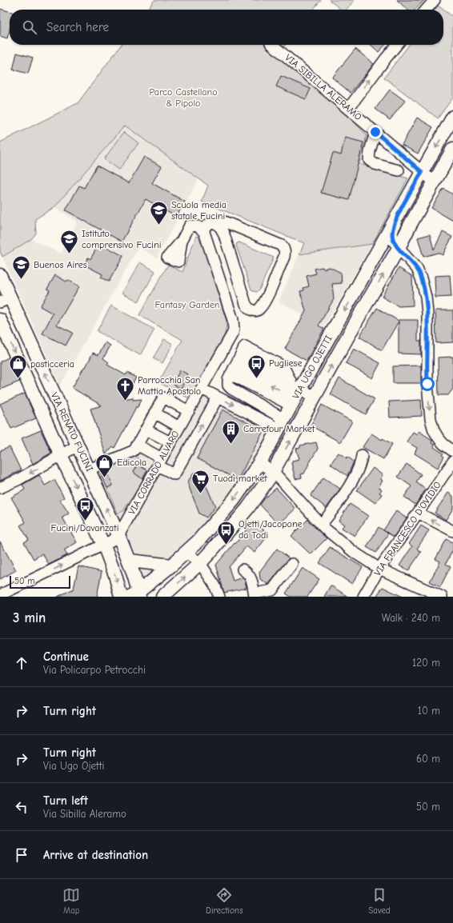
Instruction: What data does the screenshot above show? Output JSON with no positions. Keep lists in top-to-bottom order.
{
  "streets": {
    "main road": ["VIA UGO OJETTI", "VIA RENATO FUCINI"],
    "street": ["VIA SIBILLA ALERAMO", "VIA CORRADO ALVARO", "VIA FRANCESCO D'OVIDIO"]
  },
  "crossings": [
    ["VIA SIBILLA ALERAMO", "VIA UGO OJETTI"],
    ["VIA UGO OJETTI", "VIA RENATO FUCINI"],
    ["VIA RENATO FUCINI", "VIA CORRADO ALVARO"]
  ],
  "parks": ["Parco Castellano & Pipolo", "Fantasy Garden"],
  "places": {
    "school or university": ["Scuola media statale Fucini", "Istituto comprensivo Fucini", "Buenos Aires"],
    "bus stop": ["Pugliese", "Fucini/Davanzati", "Ojetti/Jacopone da Todi"],
    "shop": ["pasticceria", "Edicola"],
    "church": ["Parrocchia San Mattia Apostolo"],
    "building": ["Carrefour Market"],
    "supermarket": ["Tuodì market"]
  },
  "scale_bar": "50 m",
  "page": {
    "search": "Search here",
    "scale": "50 m",
    "heading": ["3 min", "Walk · 240 m"],
    "list": [
      ["Continue", "Via Policarpo Petrocchi", "120 m"],
      ["Turn right", "10 m"],
      ["Turn right", "Via Ugo Ojetti", "60 m"],
      ["Turn left", "Via Sibilla Aleramo", "50 m"],
      "Arrive at destination"
    ],
    "nav": ["Map", "Directions", "Saved"]
  }
}
